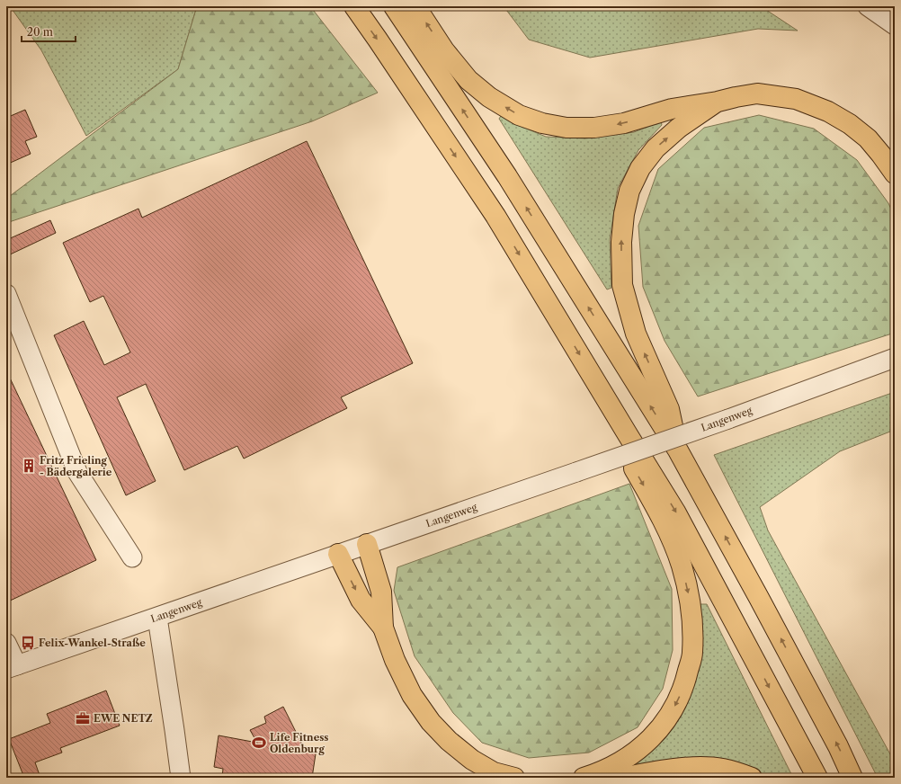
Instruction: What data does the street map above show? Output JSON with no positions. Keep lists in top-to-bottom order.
{
  "streets": {
    "street": ["Langenweg"]
  },
  "places": {
    "building": ["Fritz Frieling - Bädergalerie"],
    "bus stop": ["Felix-Wankel-Straße"],
    "office": ["EWE NETZ"],
    "sports": ["Life Fitness Oldenburg"]
  },
  "scale_bar": "20 m"
}
